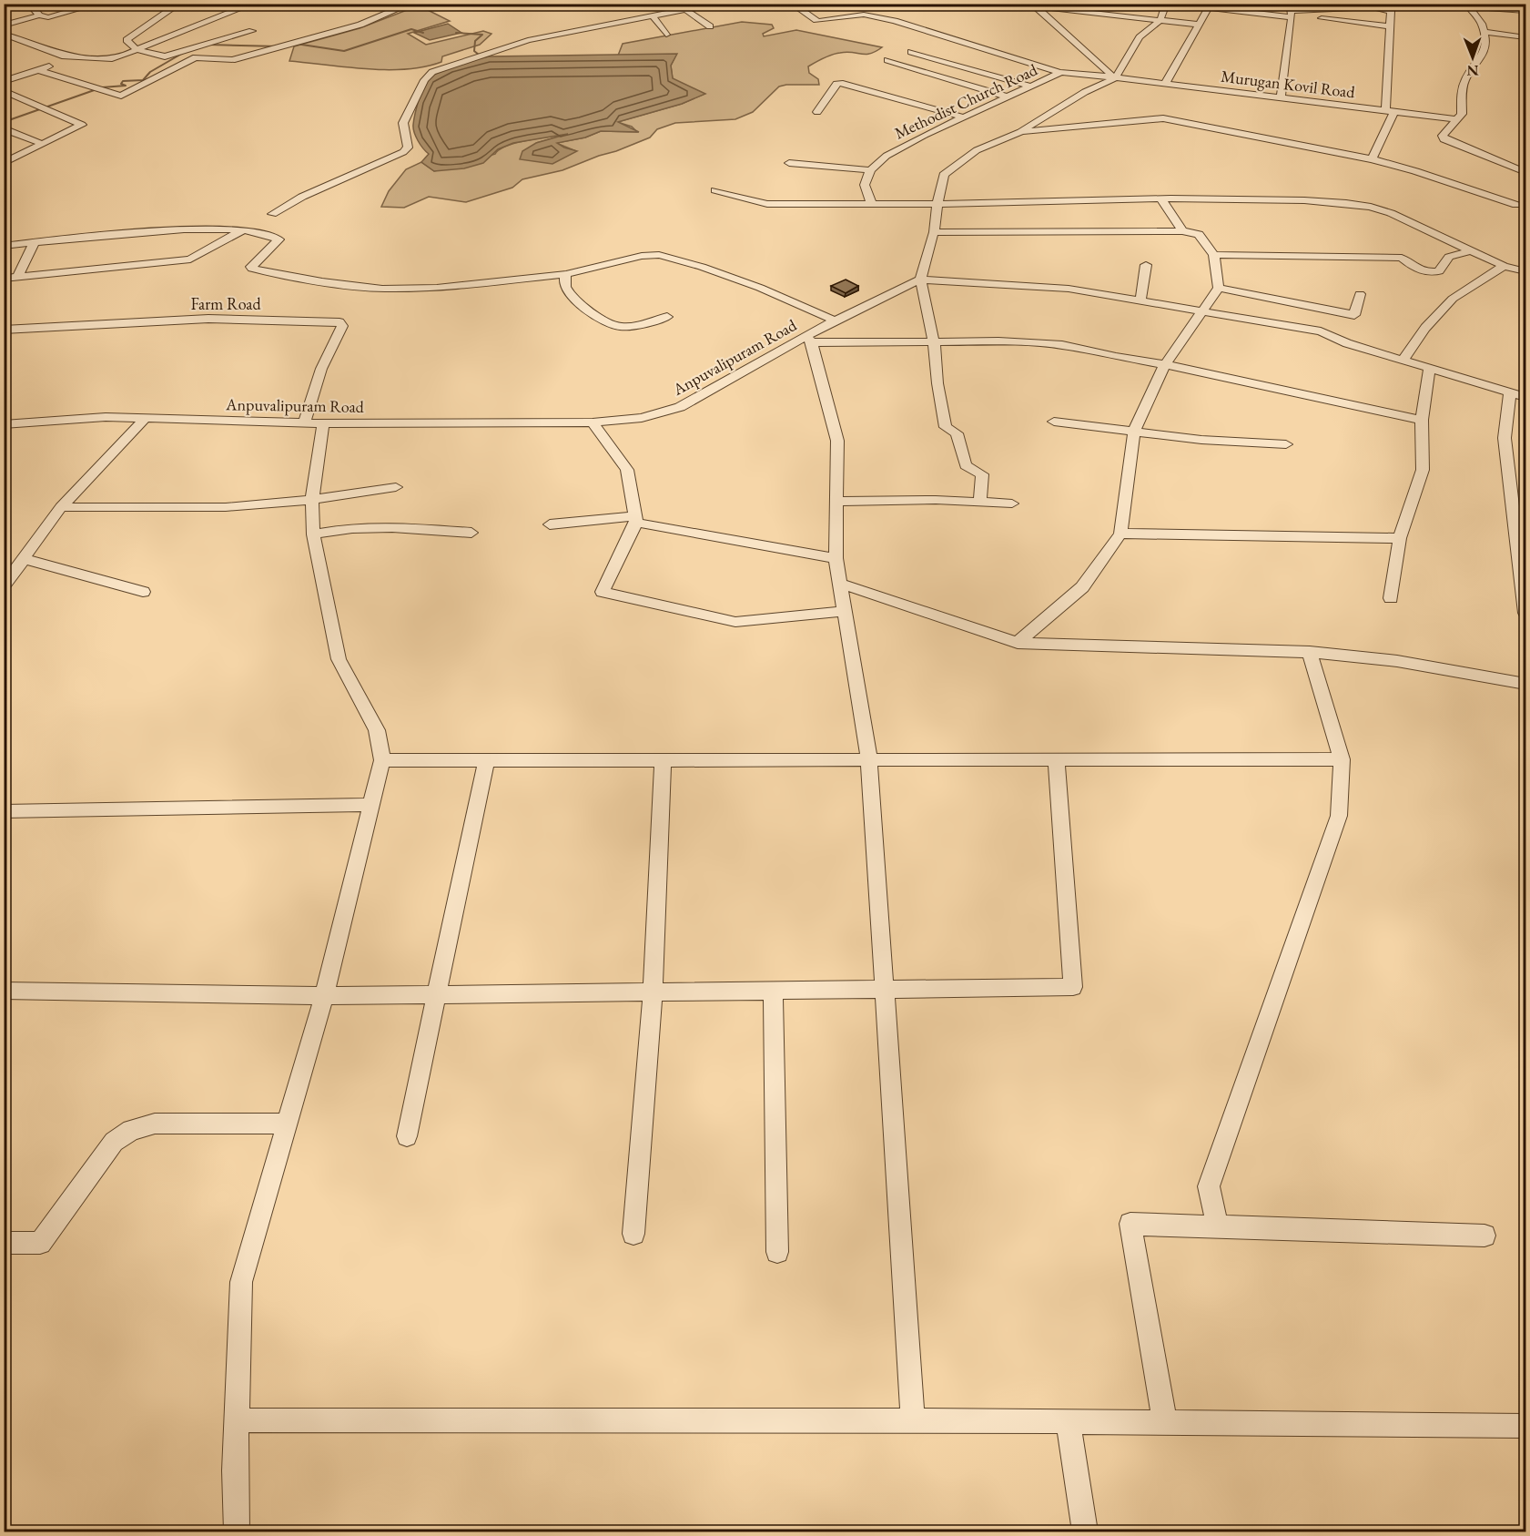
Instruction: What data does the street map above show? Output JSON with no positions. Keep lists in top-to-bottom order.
{
  "streets": {
    "street": [
      "Murugan Kovil Road",
      "Methodist Church Road",
      "Farm Road",
      "Anpuvalipuram Road"
    ]
  },
  "crossings": [
    ["Murugan Kovil Road", "Methodist Church Road"],
    ["Farm Road", "Anpuvalipuram Road"]
  ],
  "north": "bottom"
}
